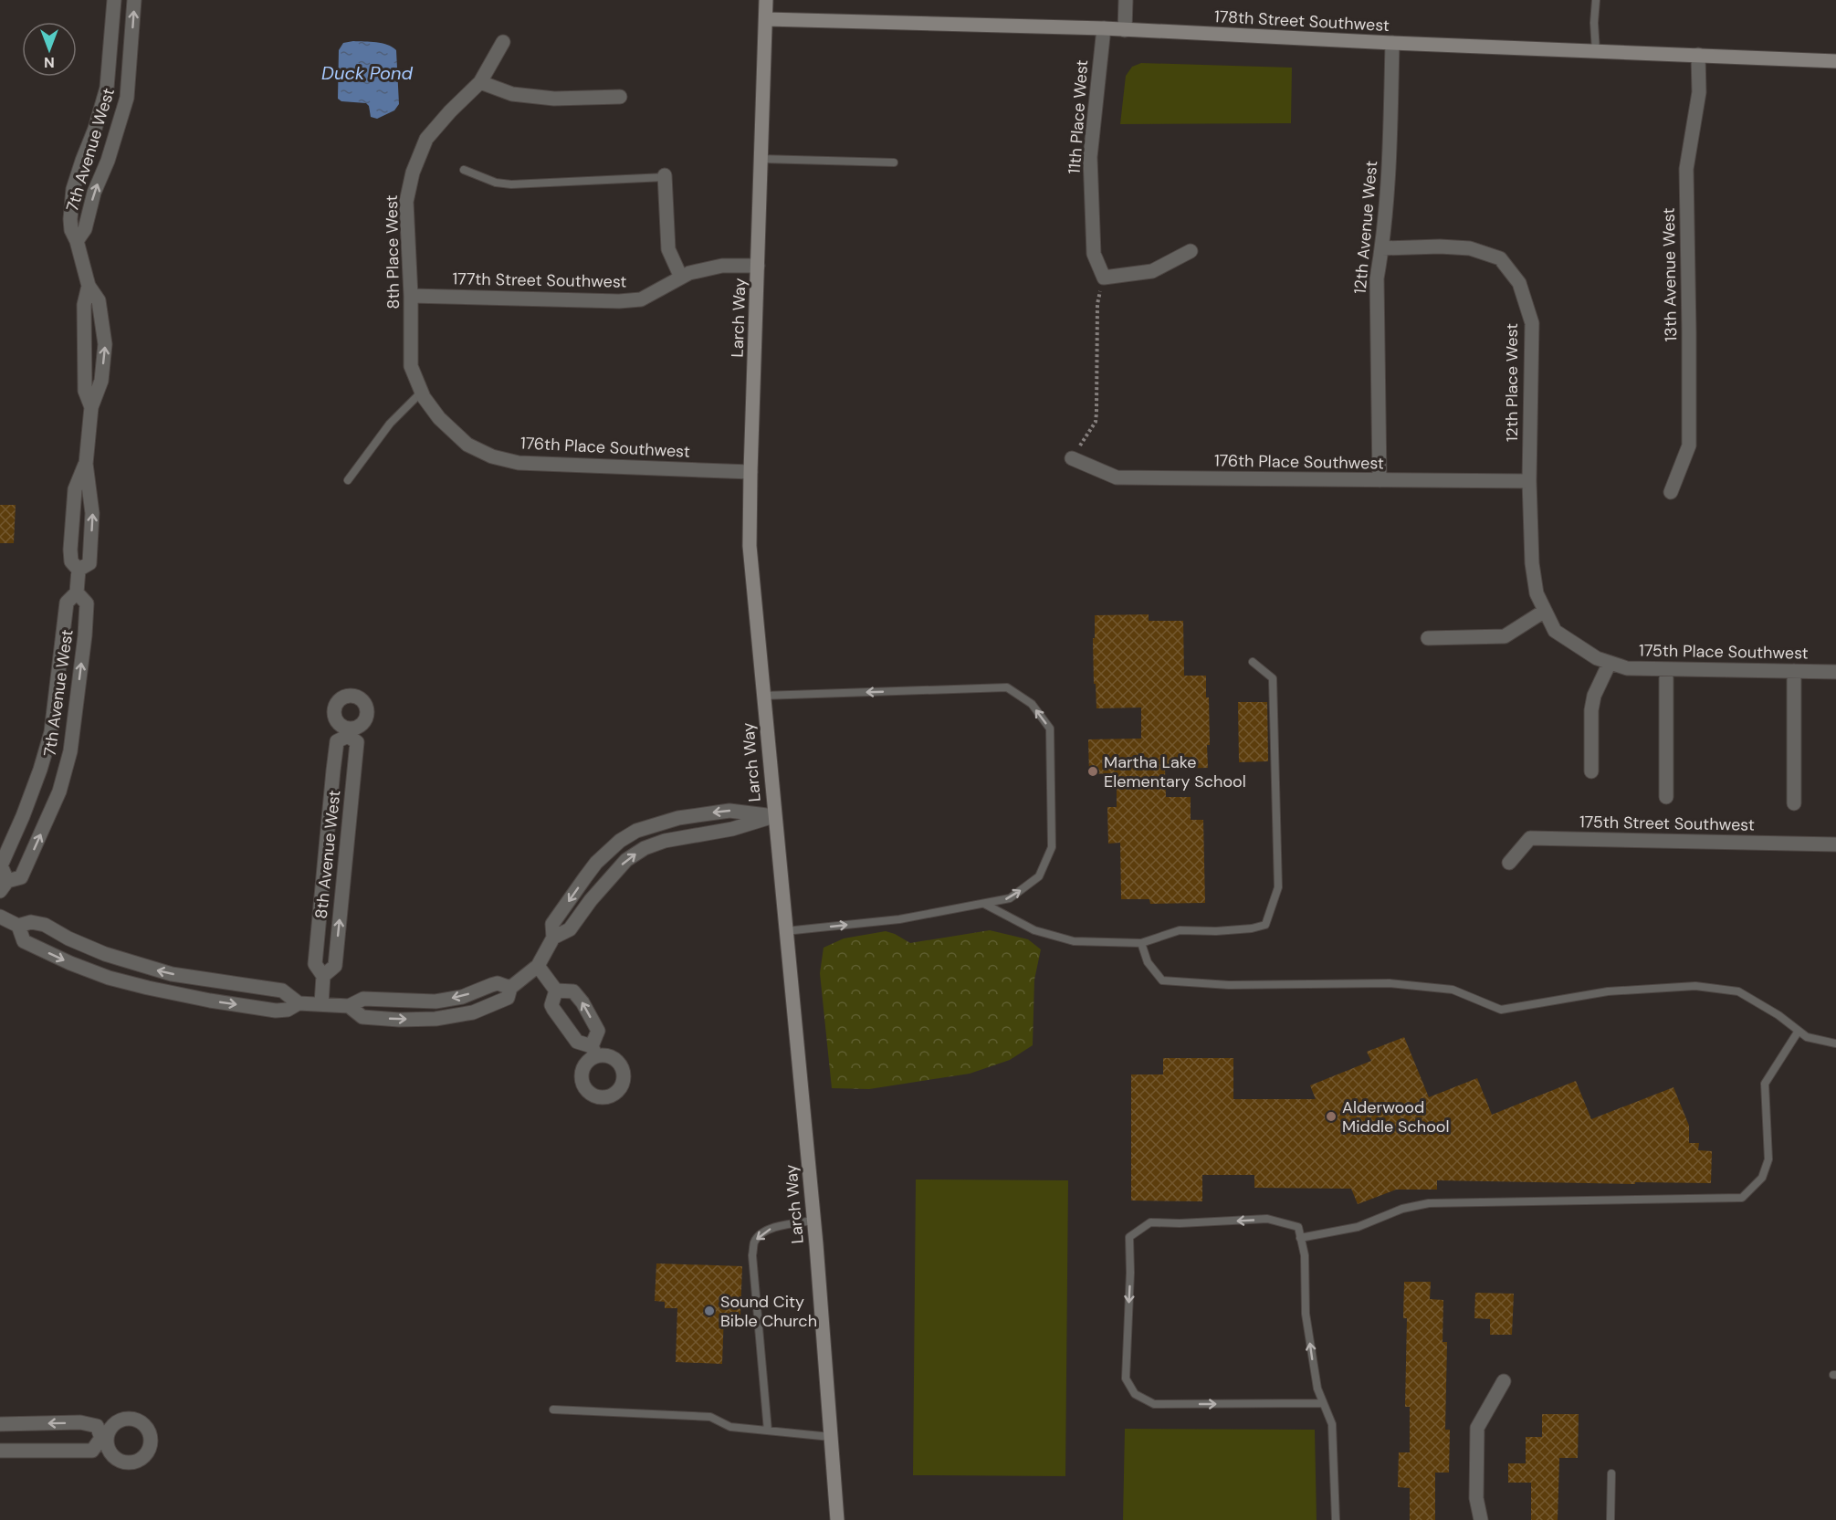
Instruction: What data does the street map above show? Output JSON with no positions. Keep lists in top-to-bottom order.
{
  "streets": {
    "main road": ["178th Street Southwest", "Larch Way"],
    "street": [
      "11th Place West",
      "7th Avenue West",
      "12th Avenue West",
      "8th Place West",
      "13th Avenue West",
      "177th Street Southwest",
      "12th Place West",
      "176th Place Southwest",
      "175th Place Southwest",
      "175th Street Southwest",
      "8th Avenue West"
    ]
  },
  "crossings": [
    ["178th Street Southwest", "11th Place West"],
    ["178th Street Southwest", "12th Avenue West"],
    ["178th Street Southwest", "13th Avenue West"],
    ["178th Street Southwest", "Larch Way"],
    ["12th Avenue West", "12th Place West"],
    ["12th Avenue West", "176th Place Southwest"],
    ["8th Place West", "177th Street Southwest"],
    ["8th Place West", "176th Place Southwest"],
    ["177th Street Southwest", "Larch Way"],
    ["Larch Way", "176th Place Southwest"],
    ["12th Place West", "176th Place Southwest"],
    ["12th Place West", "175th Place Southwest"]
  ],
  "water": ["Duck Pond"],
  "places": ["Martha Lake Elementary School", "Alderwood Middle School", "Sound City Bible Church"],
  "north": "bottom"
}
